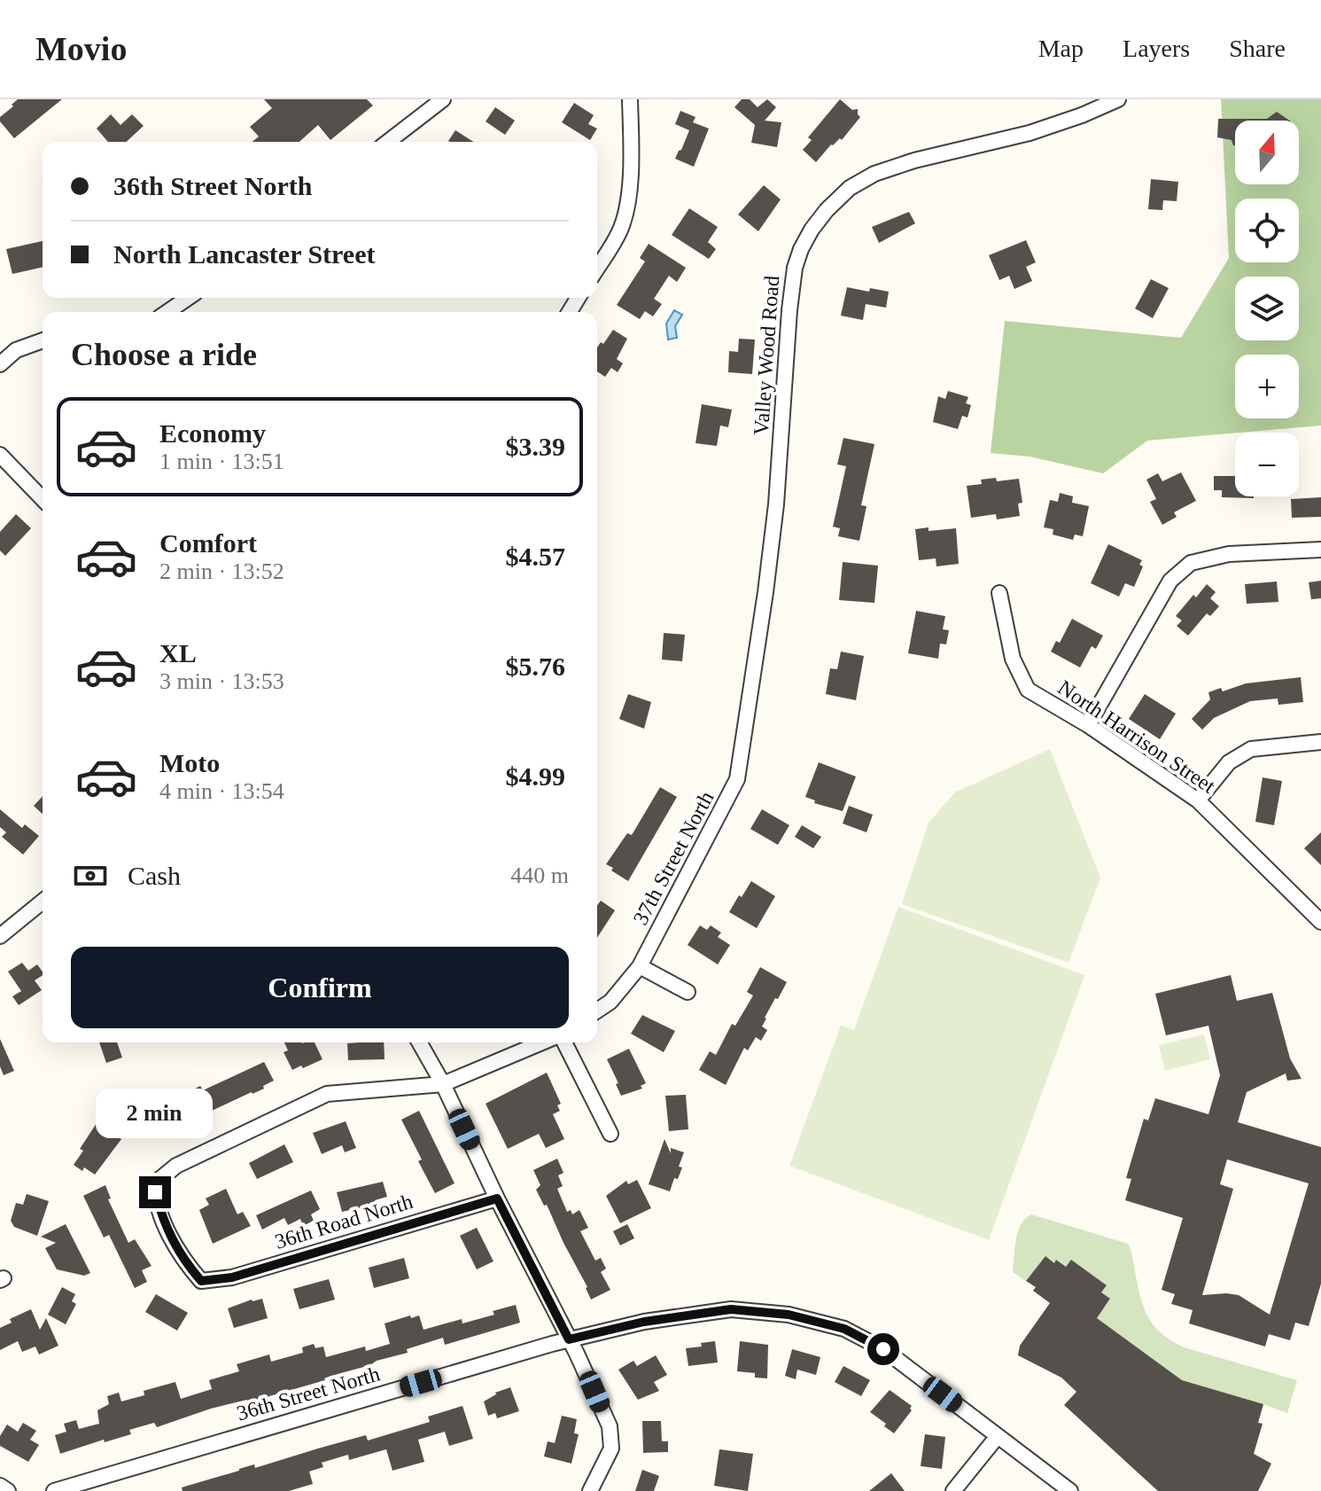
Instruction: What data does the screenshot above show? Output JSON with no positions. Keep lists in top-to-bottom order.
{
  "streets": {
    "street": [
      "Valley Wood Road",
      "North Harrison Street",
      "37th Street North",
      "36th Road North",
      "36th Street North"
    ]
  },
  "crossings": [
    ["Valley Wood Road", "37th Street North"]
  ],
  "north": "top",
  "page": {
    "header": "Movio",
    "nav": ["Map", "Layers", "Share"],
    "map_buttons": ["+", "−"],
    "banner": ["36th Street North", "North Lancaster Street"],
    "heading": "Choose a ride",
    "list": [
      {
        "name": "Economy",
        "note": "1 min · 13:51",
        "value": "$3.39"
      },
      {
        "name": "Comfort",
        "note": "2 min · 13:52",
        "value": "$4.57"
      },
      {
        "name": "XL",
        "note": "3 min · 13:53",
        "value": "$5.76"
      },
      {
        "name": "Moto",
        "note": "4 min · 13:54",
        "value": "$4.99"
      }
    ],
    "pay": ["Cash", "440 m"],
    "buttons": "Confirm",
    "bubble": "2 min"
  }
}
